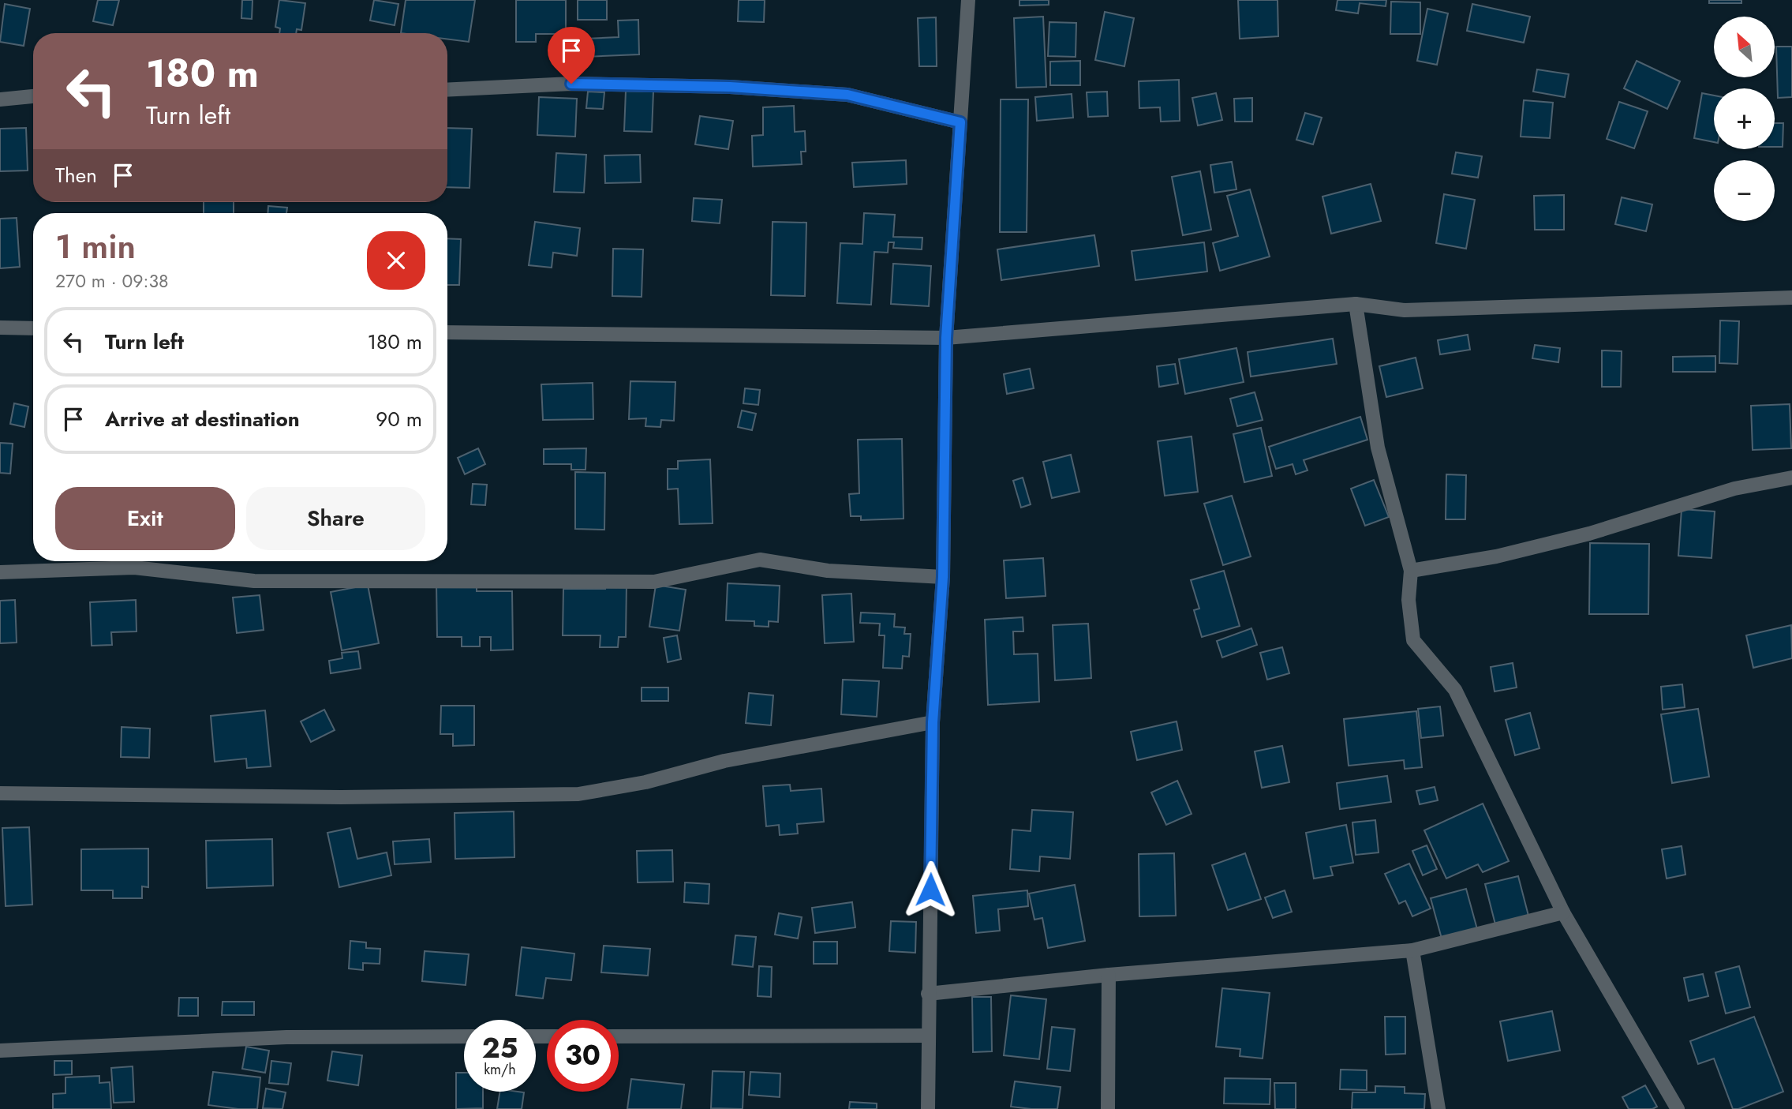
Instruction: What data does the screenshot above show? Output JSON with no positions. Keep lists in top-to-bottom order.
{
  "north": "top left",
  "page": {
    "map_buttons": ["+", "−"],
    "turn": ["180 m", "Turn left"],
    "then": "Then",
    "heading": ["1 min", "270 m · 09:38"],
    "list": [
      {
        "name": "Turn left",
        "value": "180 m"
      },
      {
        "name": "Arrive at destination",
        "value": "90 m"
      }
    ],
    "buttons": ["Exit", "Share"],
    "speed": "25 km/h",
    "limit": "30"
  }
}
